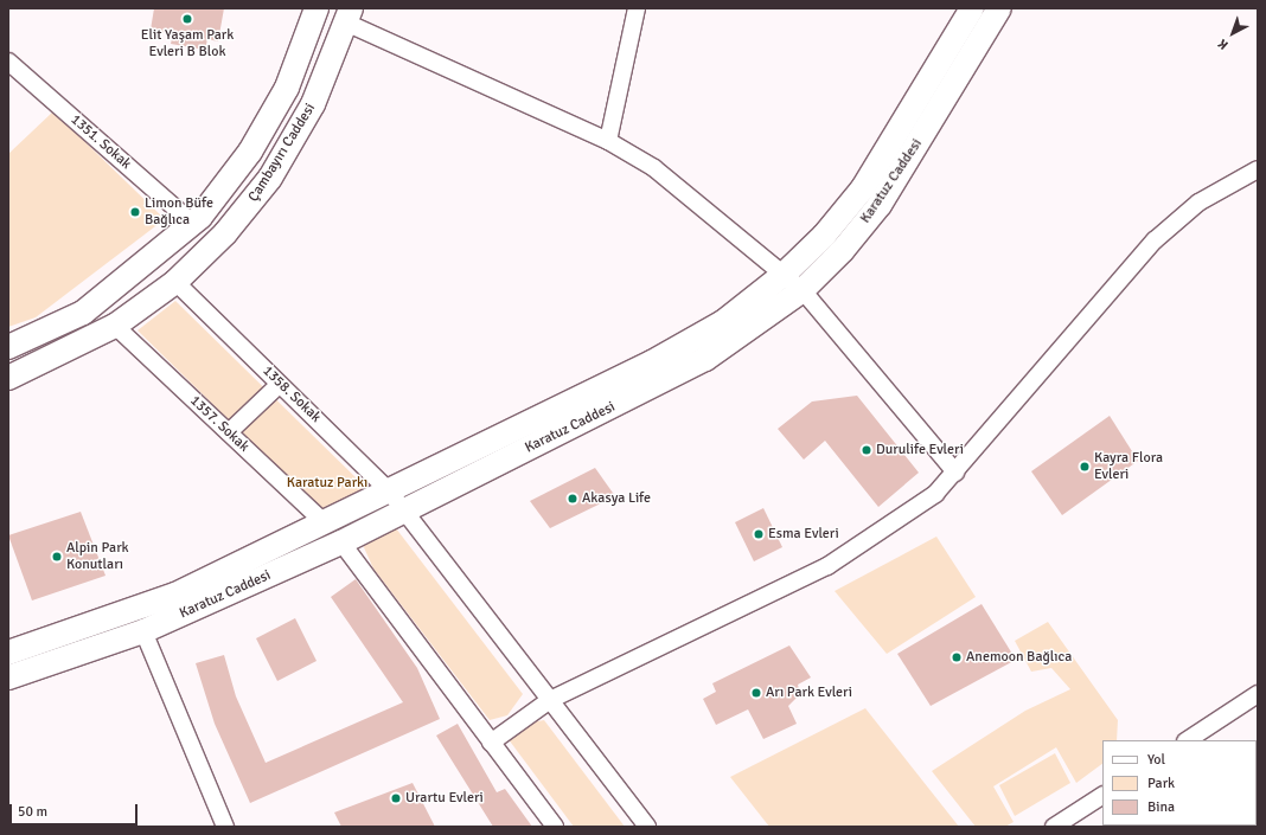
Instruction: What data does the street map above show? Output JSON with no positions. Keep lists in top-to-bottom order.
{
  "streets": {
    "street": [
      "1351. Sokak",
      "Çambayırı Caddesi",
      "Karatuz Caddesi",
      "1358. Sokak",
      "1357. Sokak"
    ]
  },
  "crossings": [
    ["1351. Sokak", "Çambayırı Caddesi"],
    ["Çambayırı Caddesi", "1358. Sokak"],
    ["Çambayırı Caddesi", "1357. Sokak"],
    ["Karatuz Caddesi", "1358. Sokak"],
    ["Karatuz Caddesi", "1357. Sokak"]
  ],
  "parks": ["Karatuz Parkı"],
  "places": [
    "Elit Yaşam Park Evleri B Blok",
    "Limon Büfe Bağlıca",
    "Durulife Evleri",
    "Kayra Flora Evleri",
    "Akasya Life",
    "Esma Evleri",
    "Alpin Park Konutları",
    "Anemoon Bağlıca",
    "Arı Park Evleri",
    "Urartu Evleri"
  ],
  "legend": ["Yol", "Park", "Bina"],
  "scale_bar": "50 m",
  "north": "bottom left"
}
